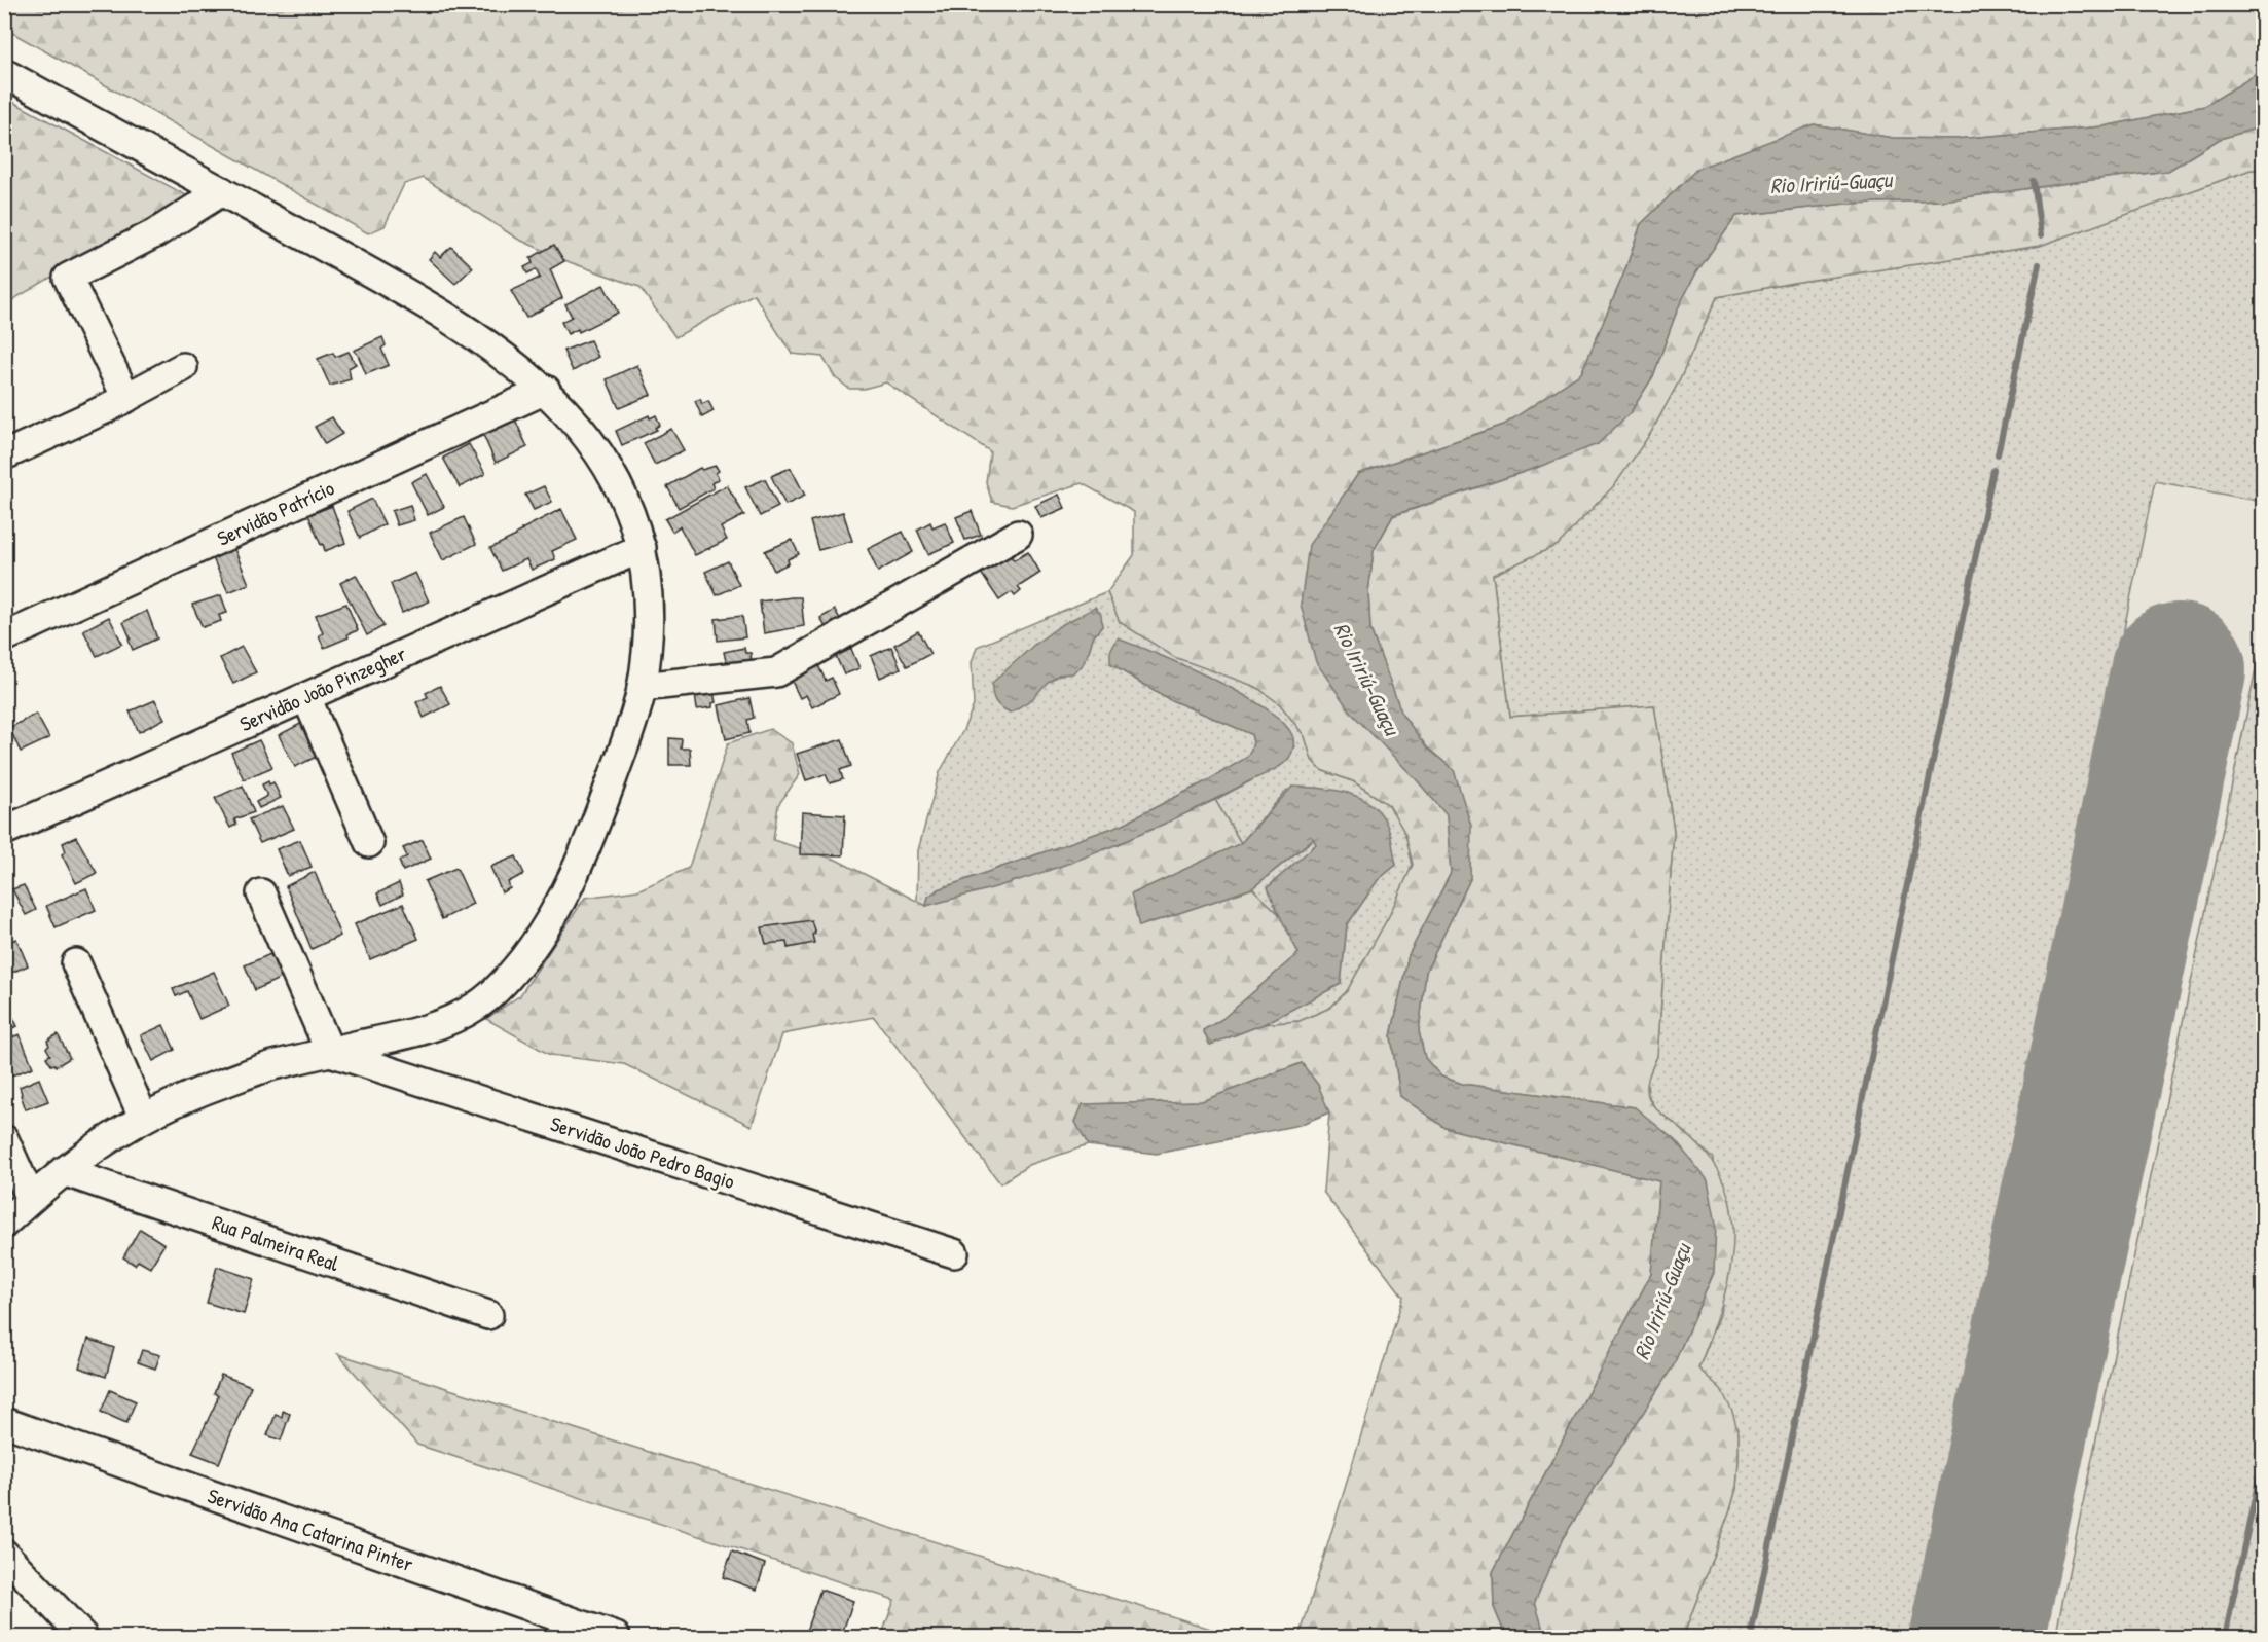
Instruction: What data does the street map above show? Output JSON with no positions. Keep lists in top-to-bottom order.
{
  "streets": {
    "street": [
      "Servidão Patrício",
      "Servidão João Pinzegher",
      "Servidão João Pedro Bagio",
      "Rua Palmeira Real",
      "Servidão Ana Catarina Pinter"
    ]
  },
  "water": ["Rio Iririú-Guaçu"]
}
